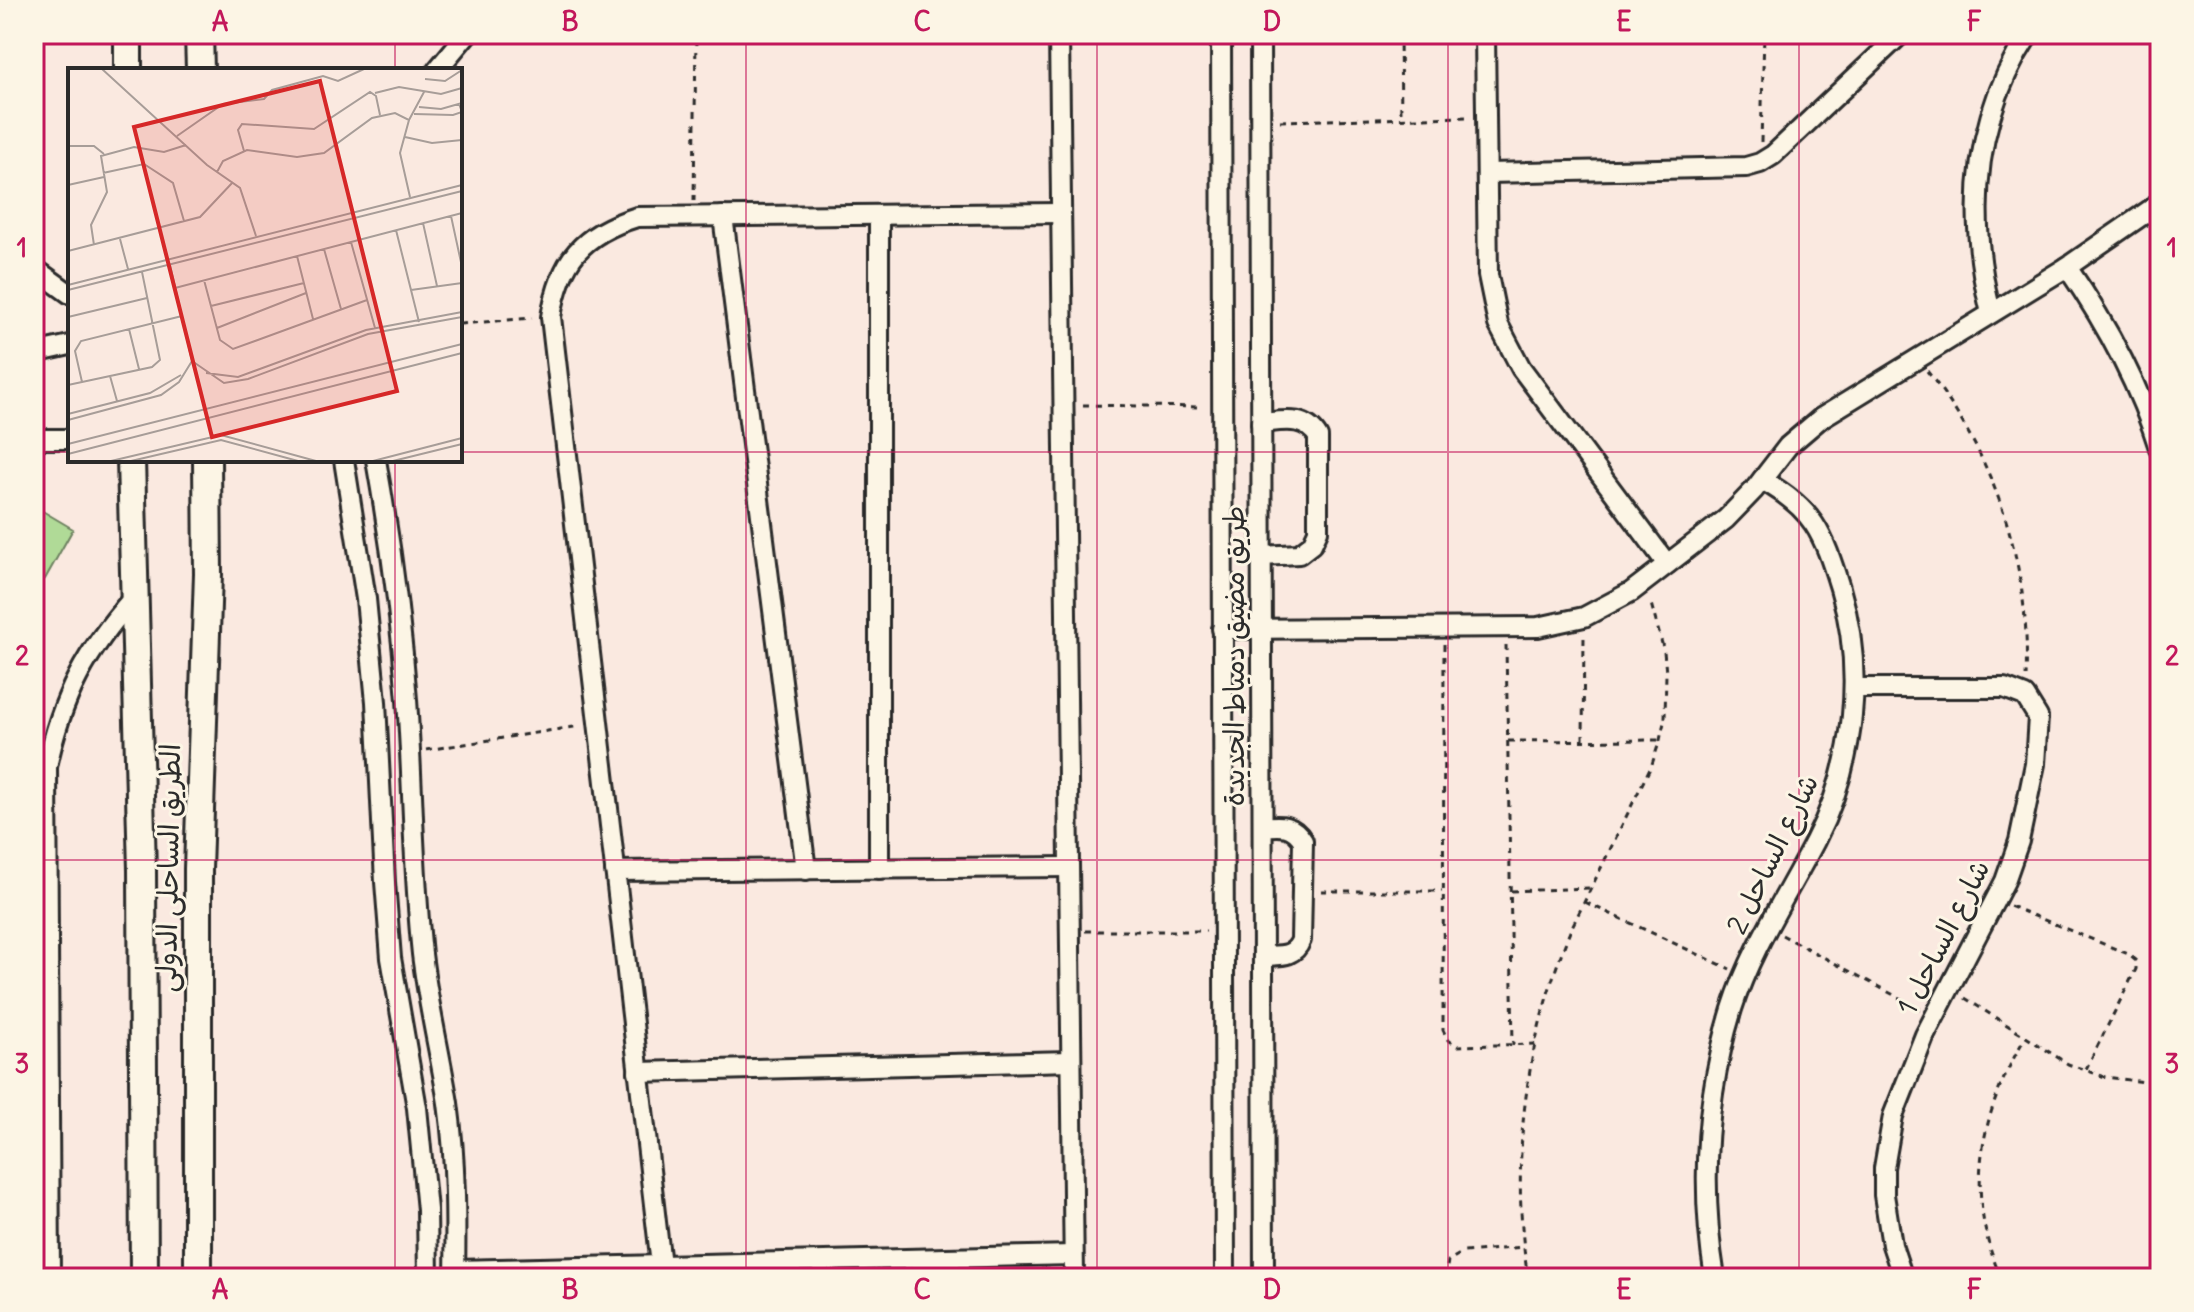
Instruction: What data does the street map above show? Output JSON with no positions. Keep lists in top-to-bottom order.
{
  "streets": {
    "highway": ["الطريق الساحلى الدولى"],
    "street": ["طريق مضيق دمياط الجديدة", "شارع الساحل 2", "شارع الساحل 1"]
  },
  "grid": {
    "columns": [
      "A",
      "B",
      "C",
      "D",
      "E",
      "F"
    ],
    "rows": ["1", "2", "3"]
  }
}
